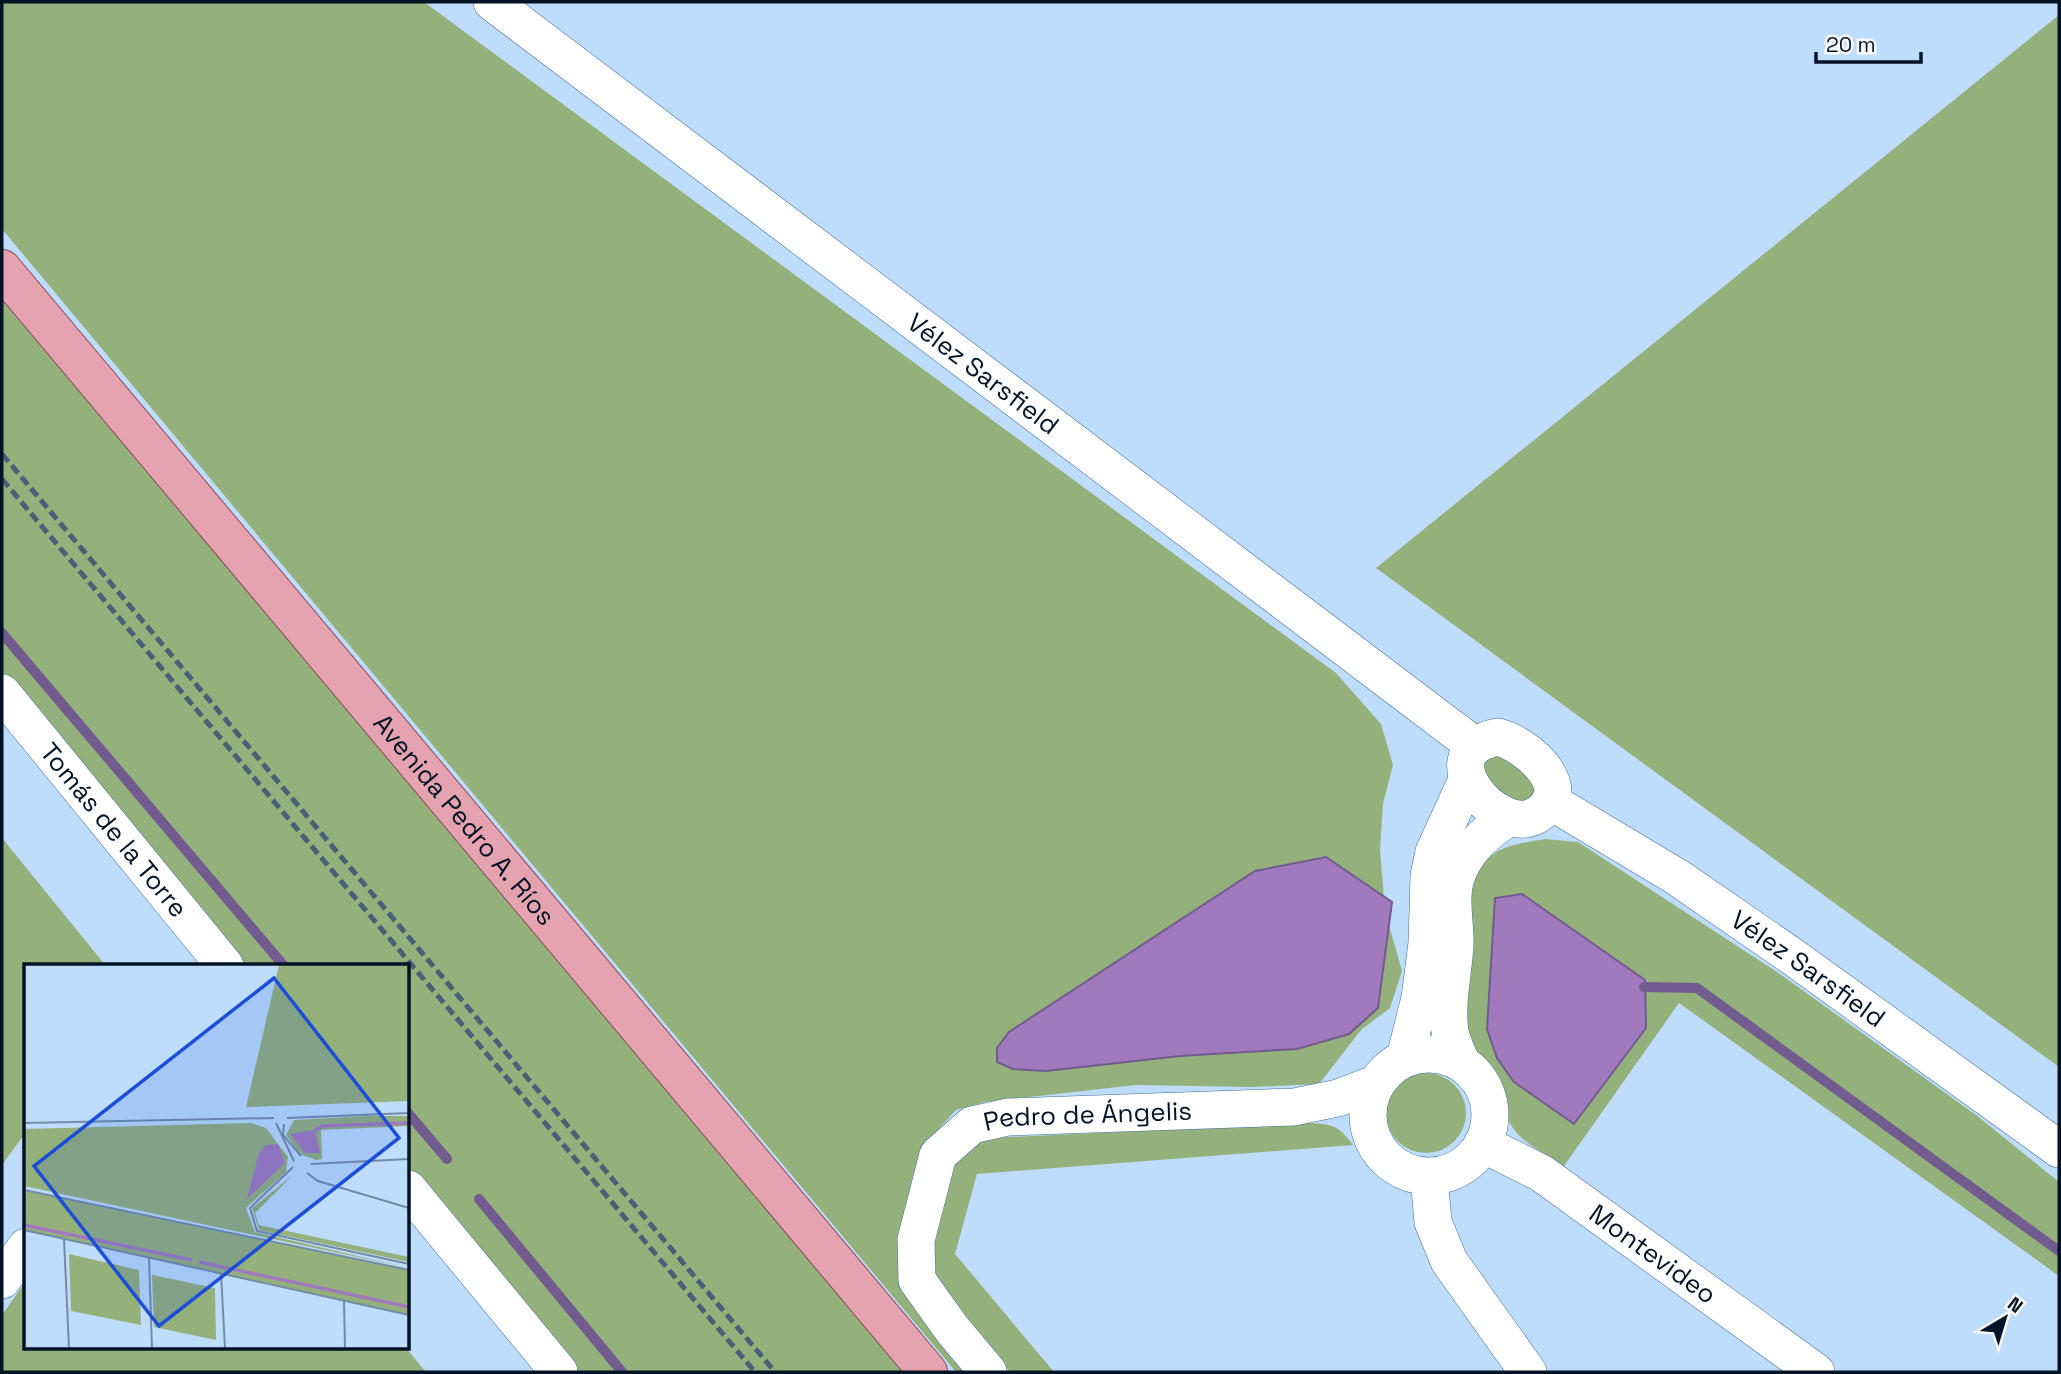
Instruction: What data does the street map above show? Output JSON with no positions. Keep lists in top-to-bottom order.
{
  "streets": {
    "main road": ["Avenida Pedro A. Ríos"],
    "street": [
      "Vélez Sarsfield",
      "Tomás de la Torre",
      "Pedro de Ángelis",
      "Montevideo"
    ]
  },
  "crossings": [
    ["Pedro de Ángelis", "Montevideo"]
  ],
  "scale_bar": "20 m",
  "north": "top right"
}
